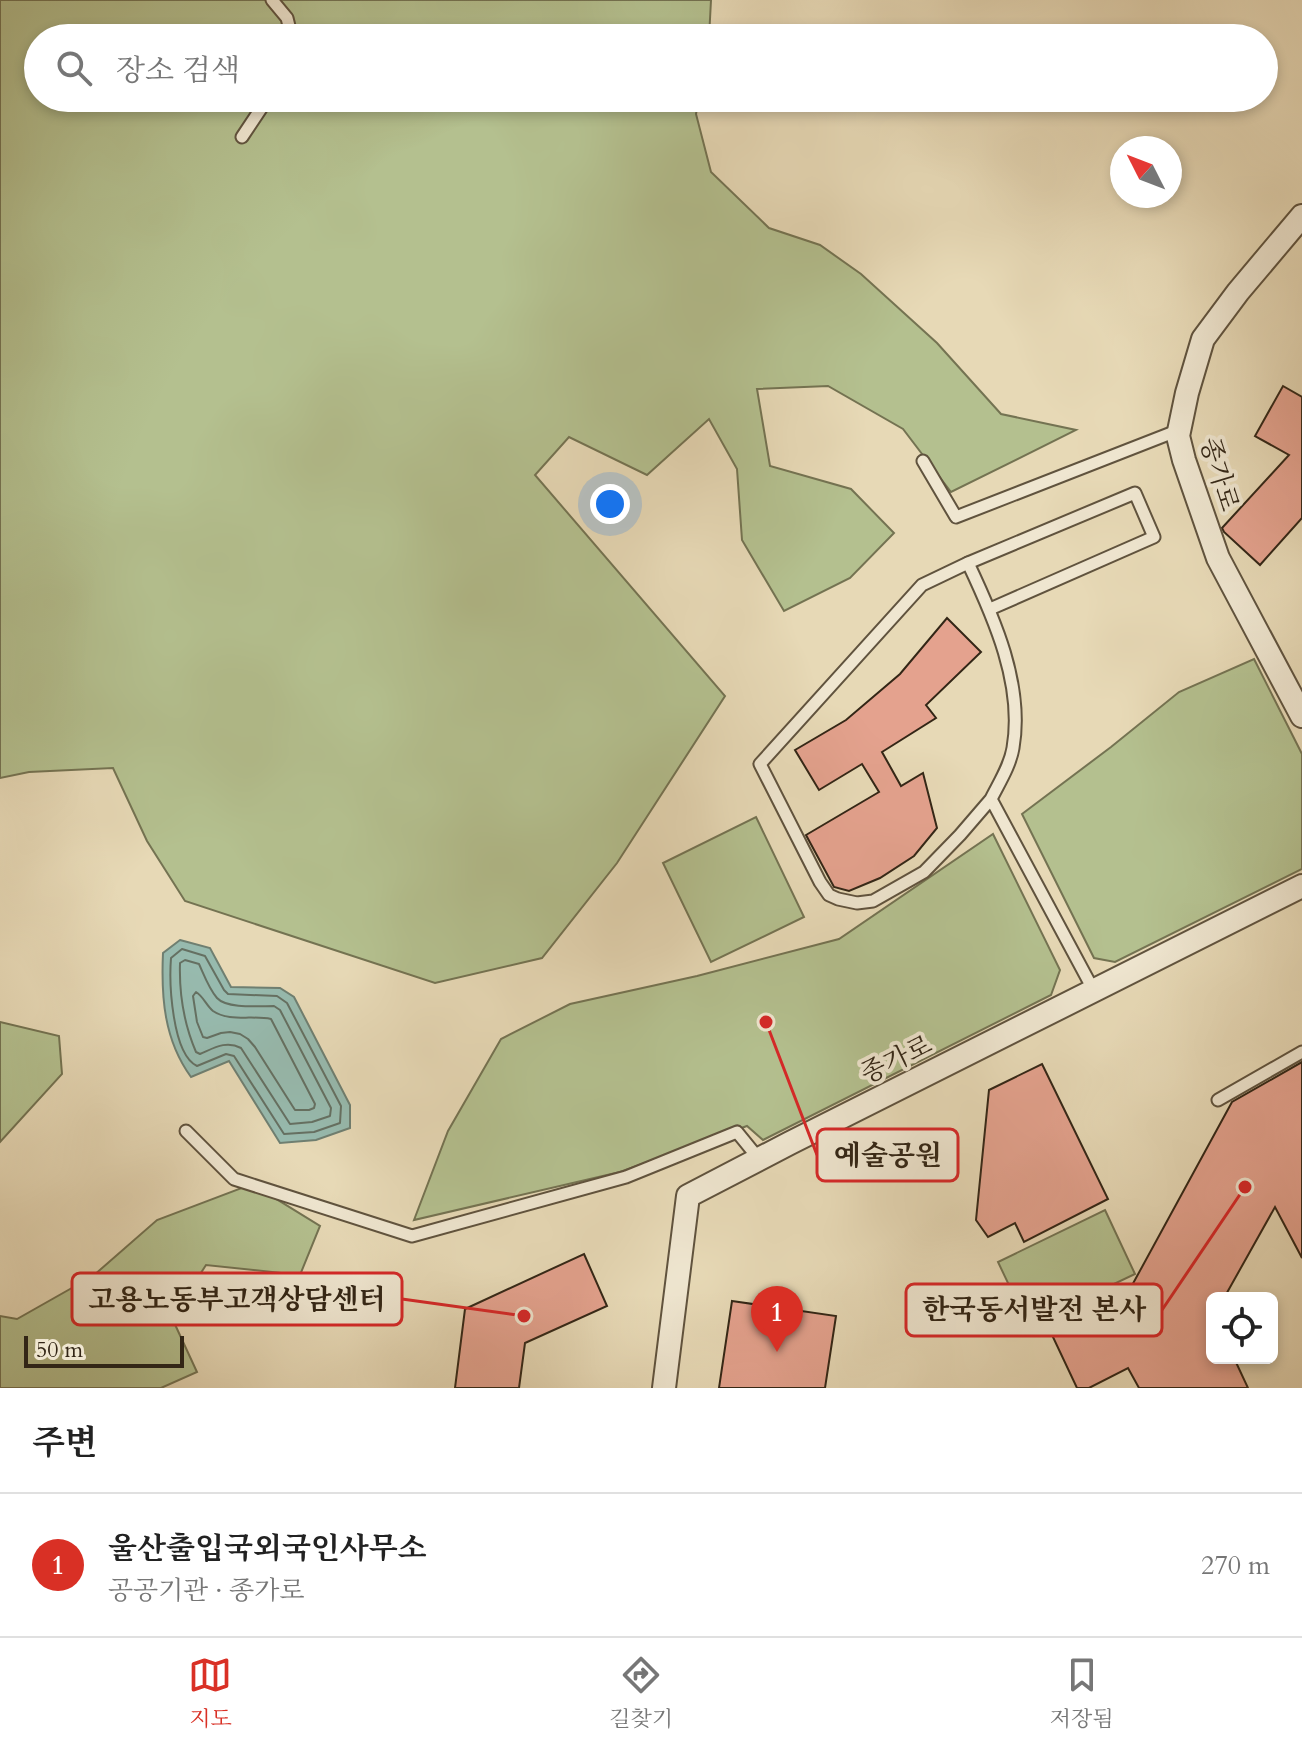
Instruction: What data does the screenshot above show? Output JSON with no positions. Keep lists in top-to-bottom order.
{
  "streets": {
    "street": ["종가로"]
  },
  "places": ["예술공원", "한국동서발전 본사", "고용노동부고객상담센터"],
  "scale_bar": "50 m",
  "north": "top left",
  "page": {
    "search": "장소 검색",
    "pins": "1",
    "scale": "50 m",
    "heading": "주변",
    "list": [
      {
        "mark": "1",
        "name": "울산출입국외국인사무소",
        "note": "공공기관 · 종가로",
        "value": "270 m"
      }
    ],
    "nav": ["지도", "길찾기", "저장됨"]
  }
}
